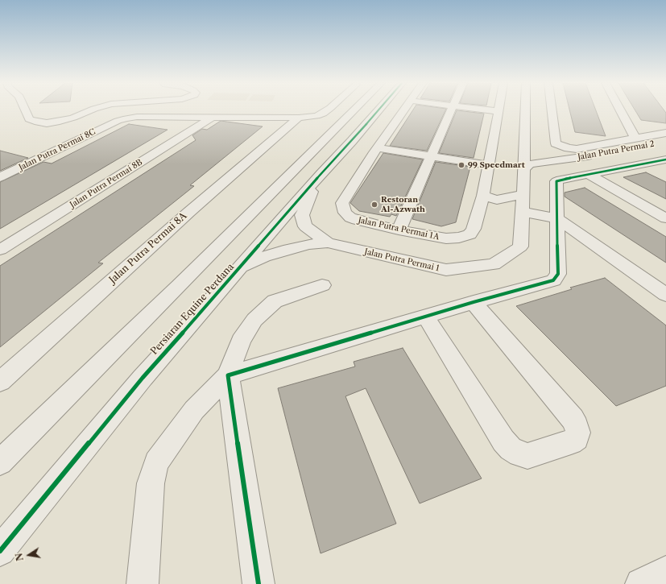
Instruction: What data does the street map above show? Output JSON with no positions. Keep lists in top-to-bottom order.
{
  "streets": {
    "street": [
      "Jalan Putra Permai 8C",
      "Jalan Putra Permai 2",
      "Jalan Putra Permai 8B",
      "Jalan Putra Permai 1A",
      "Jalan Putra Permai 8A",
      "Jalan Putra Permai 1",
      "Persiaran Equine Perdana"
    ]
  },
  "crossings": [
    ["Jalan Putra Permai 8C", "Jalan Putra Permai 8B"],
    ["Jalan Putra Permai 8C", "Jalan Putra Permai 8A"],
    ["Jalan Putra Permai 2", "Jalan Putra Permai 1"],
    ["Jalan Putra Permai 1", "Persiaran Equine Perdana"]
  ],
  "places": ["99 Speedmart", "Restoran Al-Azwath"],
  "north": "left"
}
